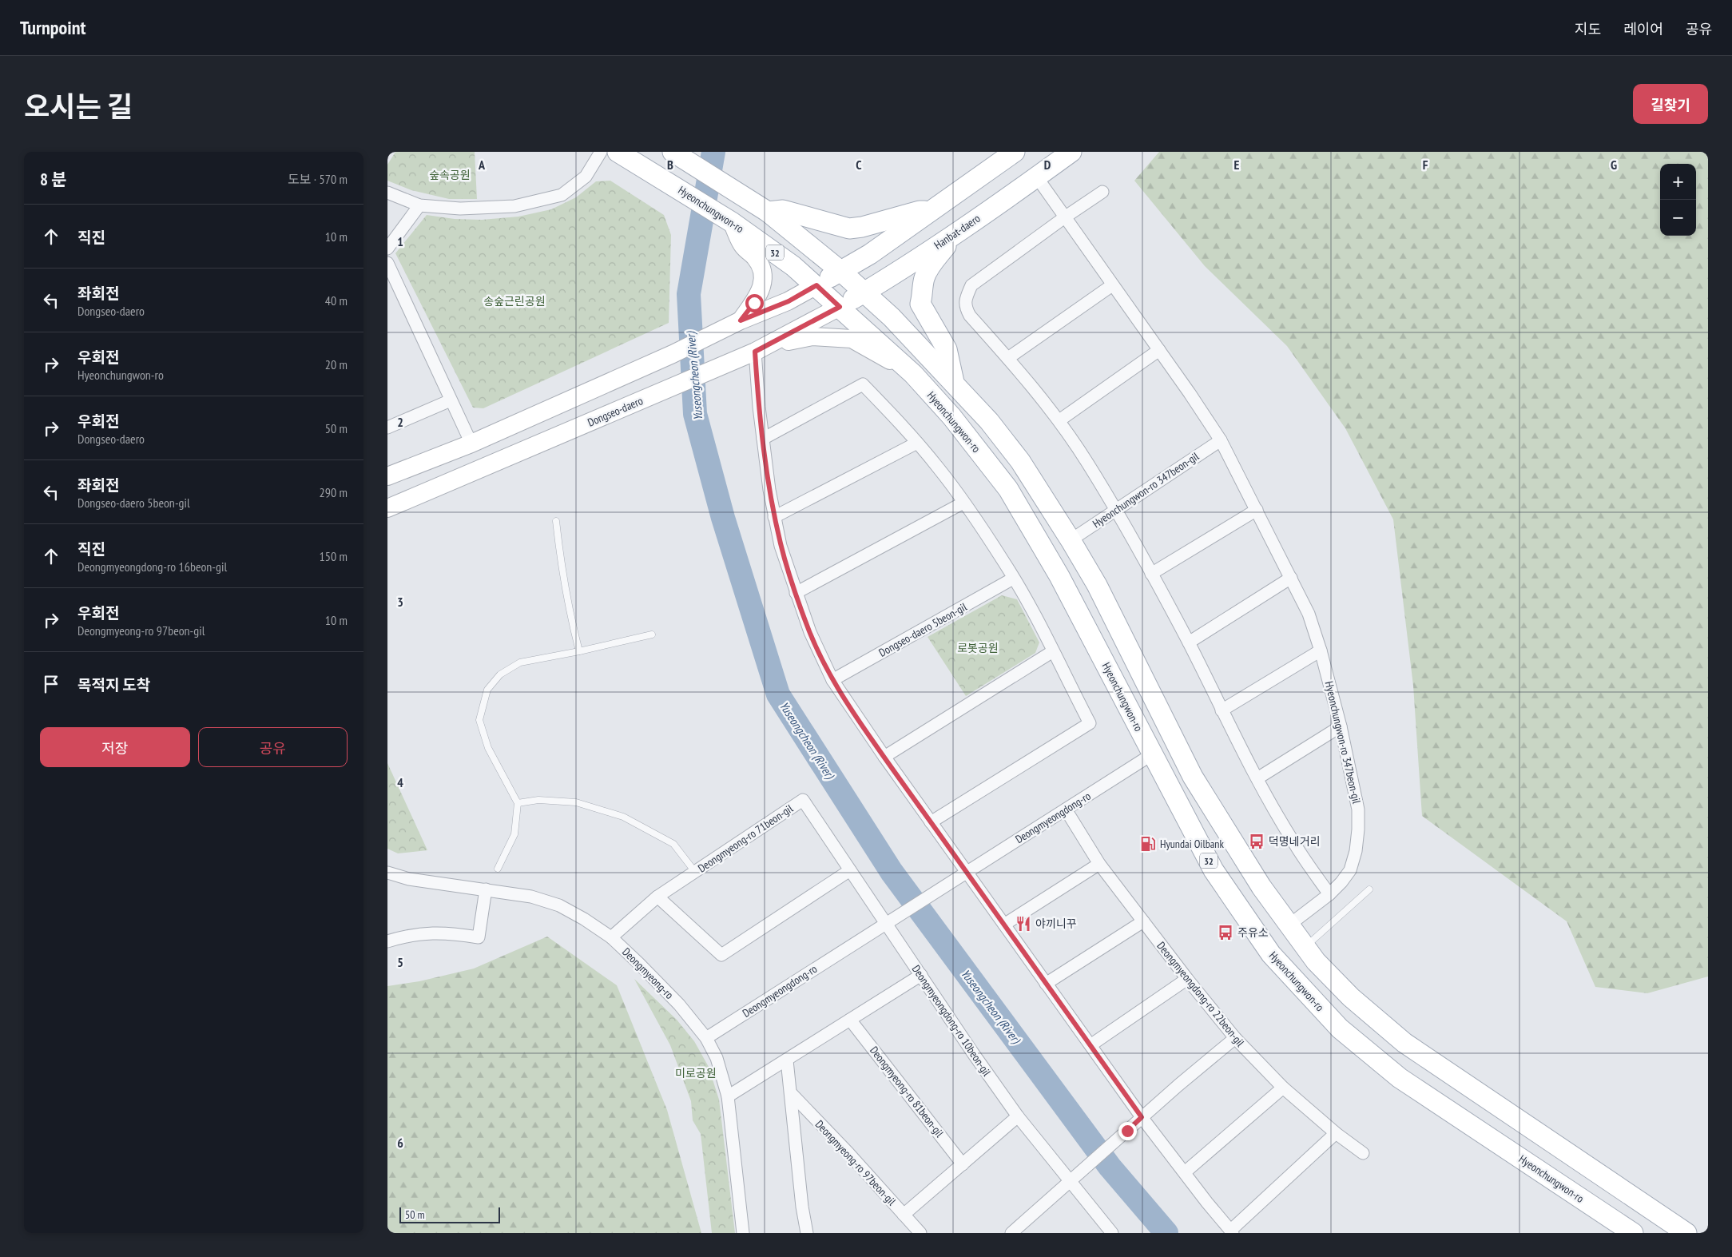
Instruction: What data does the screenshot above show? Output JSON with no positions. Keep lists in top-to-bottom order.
{
  "streets": {
    "main road": ["Hyeonchungwon-ro", "Hanbat-daero", "32"],
    "street": [
      "Dongseo-daero",
      "Hyeonchungwon-ro 347beon-gil",
      "Dongseo-daero 5beon-gil",
      "Deongmyeongdong-ro",
      "Deongmyeong-ro 71beon-gil",
      "Deongmyeong-ro",
      "Deongmyeongdong-ro 22beon-gil",
      "Deongmyeongdong-ro 10beon-gil",
      "Deongmyeong-ro 81beon-gil",
      "Deongmyeong-ro 97beon-gil"
    ]
  },
  "crossings": [
    ["Hyeonchungwon-ro", "Hanbat-daero"],
    ["Hyeonchungwon-ro", "Dongseo-daero"],
    ["Hyeonchungwon-ro", "Deongmyeongdong-ro"],
    ["Hanbat-daero", "32"],
    ["Hanbat-daero", "Dongseo-daero"],
    ["Hanbat-daero", "Hyeonchungwon-ro 347beon-gil"],
    ["Deongmyeongdong-ro", "Deongmyeong-ro 71beon-gil"],
    ["Deongmyeongdong-ro", "Deongmyeong-ro"],
    ["Deongmyeongdong-ro", "Deongmyeongdong-ro 22beon-gil"],
    ["Deongmyeongdong-ro", "Deongmyeongdong-ro 10beon-gil"],
    ["Deongmyeong-ro 71beon-gil", "Deongmyeong-ro"],
    ["Deongmyeong-ro 71beon-gil", "Deongmyeongdong-ro 10beon-gil"]
  ],
  "water": ["Yuseongcheon (River)"],
  "parks": [
    "숲속공원",
    "송숲근린공원",
    "로봇공원",
    "미로공원"
  ],
  "places": {
    "bus stop": ["덕명네거리", "주유소"],
    "fuel station": ["Hyundai Oilbank"],
    "restaurant": ["야끼니꾸"]
  },
  "scale_bar": "50 m",
  "page": {
    "header": "Turnpoint",
    "nav": ["지도", "레이어", "공유"],
    "title": "오시는 길",
    "buttons": [
      "길찾기",
      ["저장", "공유"]
    ],
    "heading": ["8 분", "도보 · 570 m"],
    "map_buttons": ["+", "−"],
    "list": [
      ["직진", "10 m"],
      ["좌회전", "Dongseo-daero", "40 m"],
      ["우회전", "Hyeonchungwon-ro", "20 m"],
      ["우회전", "Dongseo-daero", "50 m"],
      ["좌회전", "Dongseo-daero 5beon-gil", "290 m"],
      ["직진", "Deongmyeongdong-ro 16beon-gil", "150 m"],
      ["우회전", "Deongmyeong-ro 97beon-gil", "10 m"],
      "목적지 도착"
    ],
    "scale": "50 m"
  },
  "grid": {
    "columns": [
      "A",
      "B",
      "C",
      "D",
      "E",
      "F",
      "G"
    ],
    "rows": [
      "1",
      "2",
      "3",
      "4",
      "5",
      "6"
    ]
  }
}
